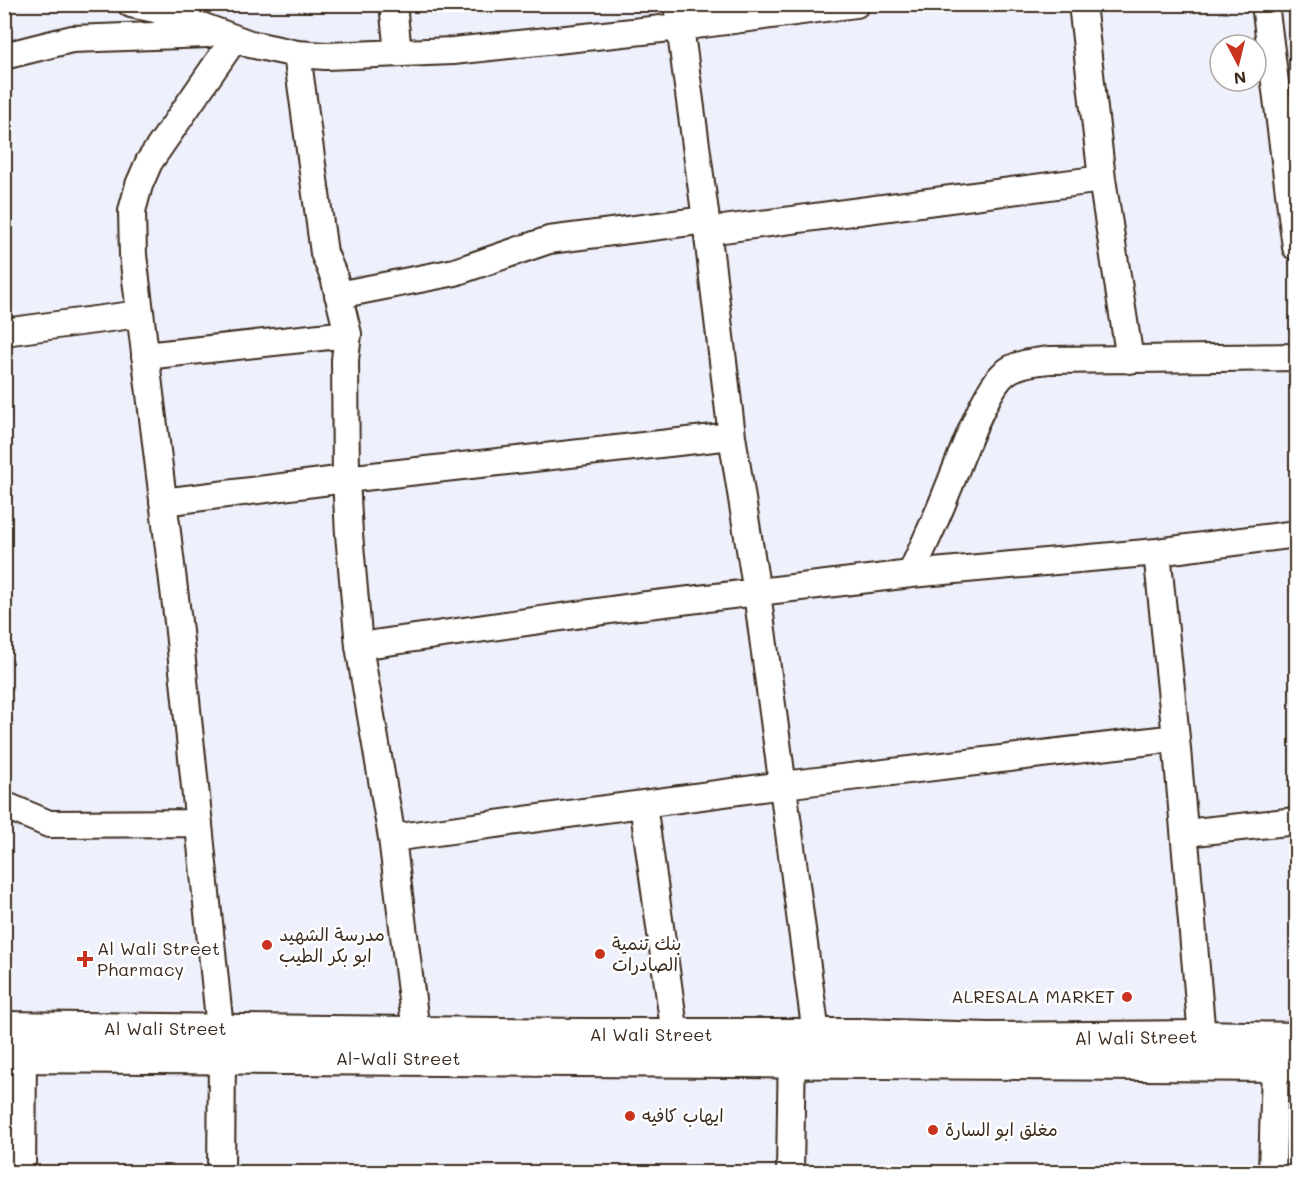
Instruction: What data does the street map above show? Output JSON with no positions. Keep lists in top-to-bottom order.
{
  "streets": {
    "street": ["Al Wali Street", "Al-Wali Street"]
  },
  "crossings": [
    ["Al Wali Street", "Al-Wali Street"]
  ],
  "places": {
    "other": [
      "مدرسة الشهيد ابو بكر الطيب",
      "بنك تنمية الصادرات",
      "ALRESALA MARKET",
      "ايهاب كافيه",
      "مغلق ابو السارة"
    ],
    "health": ["Al Wali Street Pharmacy"]
  },
  "north": "bottom"
}
